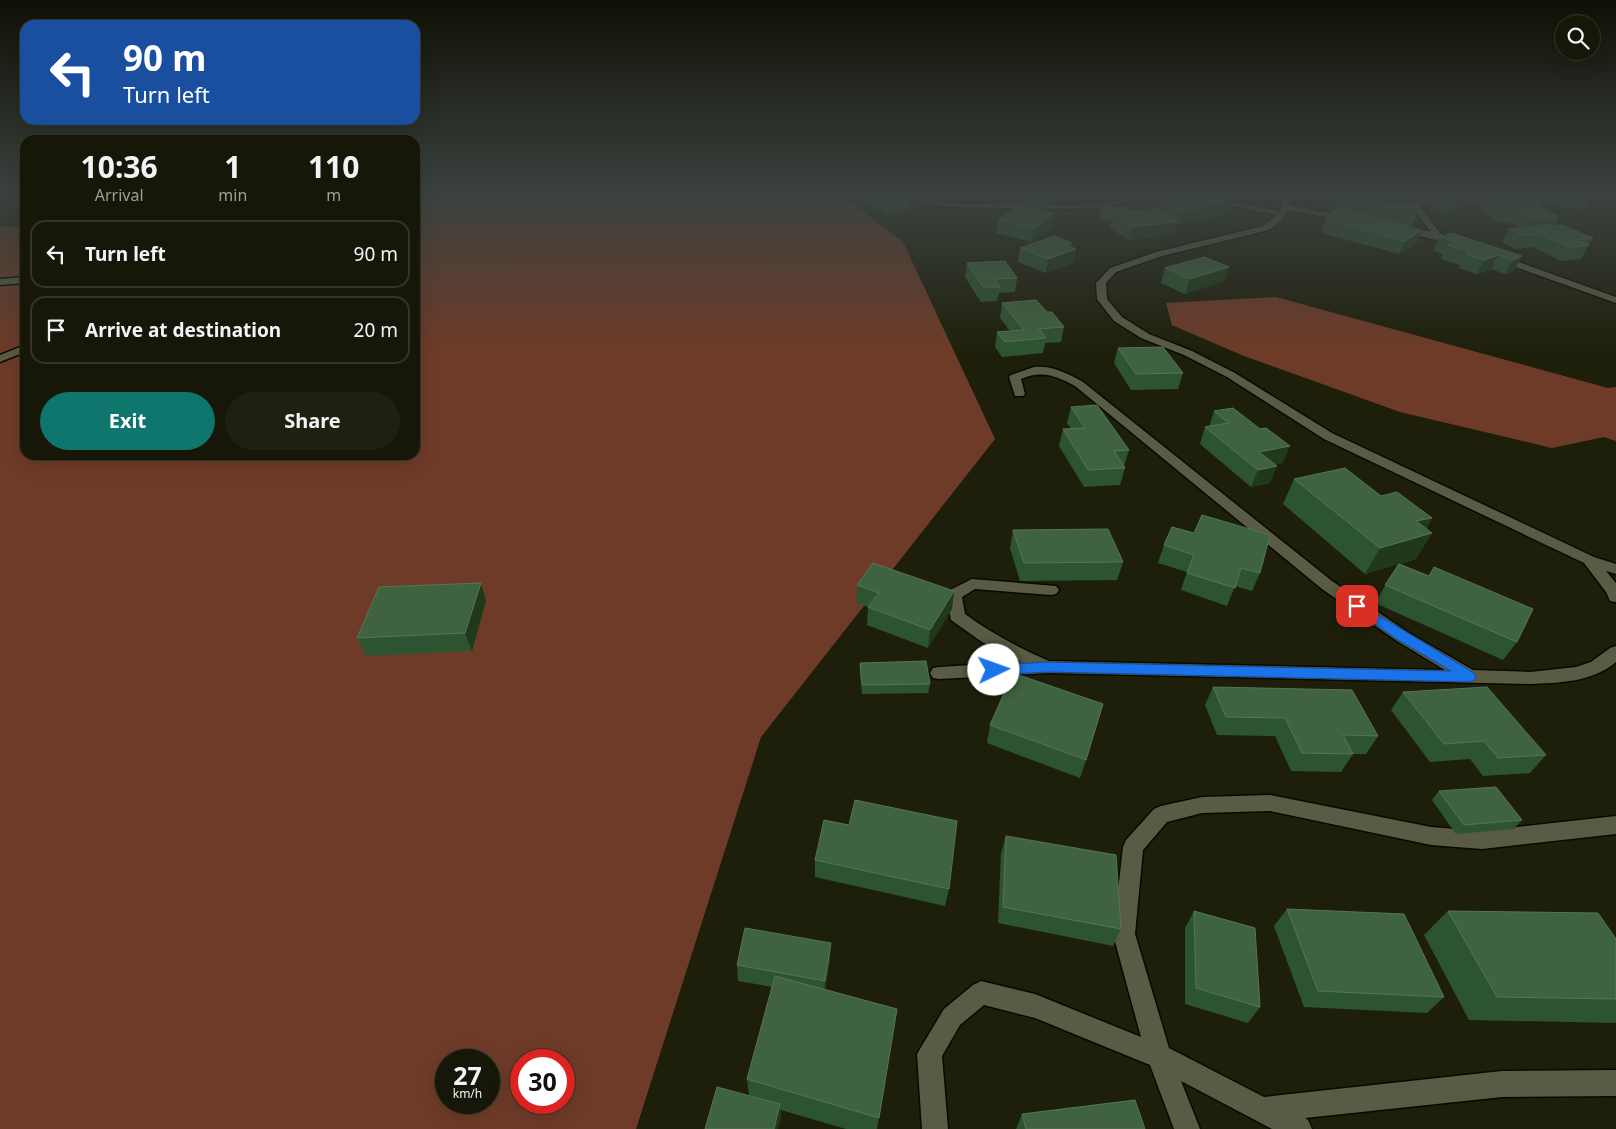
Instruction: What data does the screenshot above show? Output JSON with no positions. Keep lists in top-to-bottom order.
{
  "page": {
    "turn": ["90 m", "Turn left"],
    "eta": [
      "10:36",
      "Arrival",
      "1",
      "min",
      "110",
      "m"
    ],
    "list": [
      {
        "name": "Turn left",
        "value": "90 m"
      },
      {
        "name": "Arrive at destination",
        "value": "20 m"
      }
    ],
    "buttons": ["Exit", "Share"],
    "speed": "27 km/h",
    "limit": "30"
  }
}
